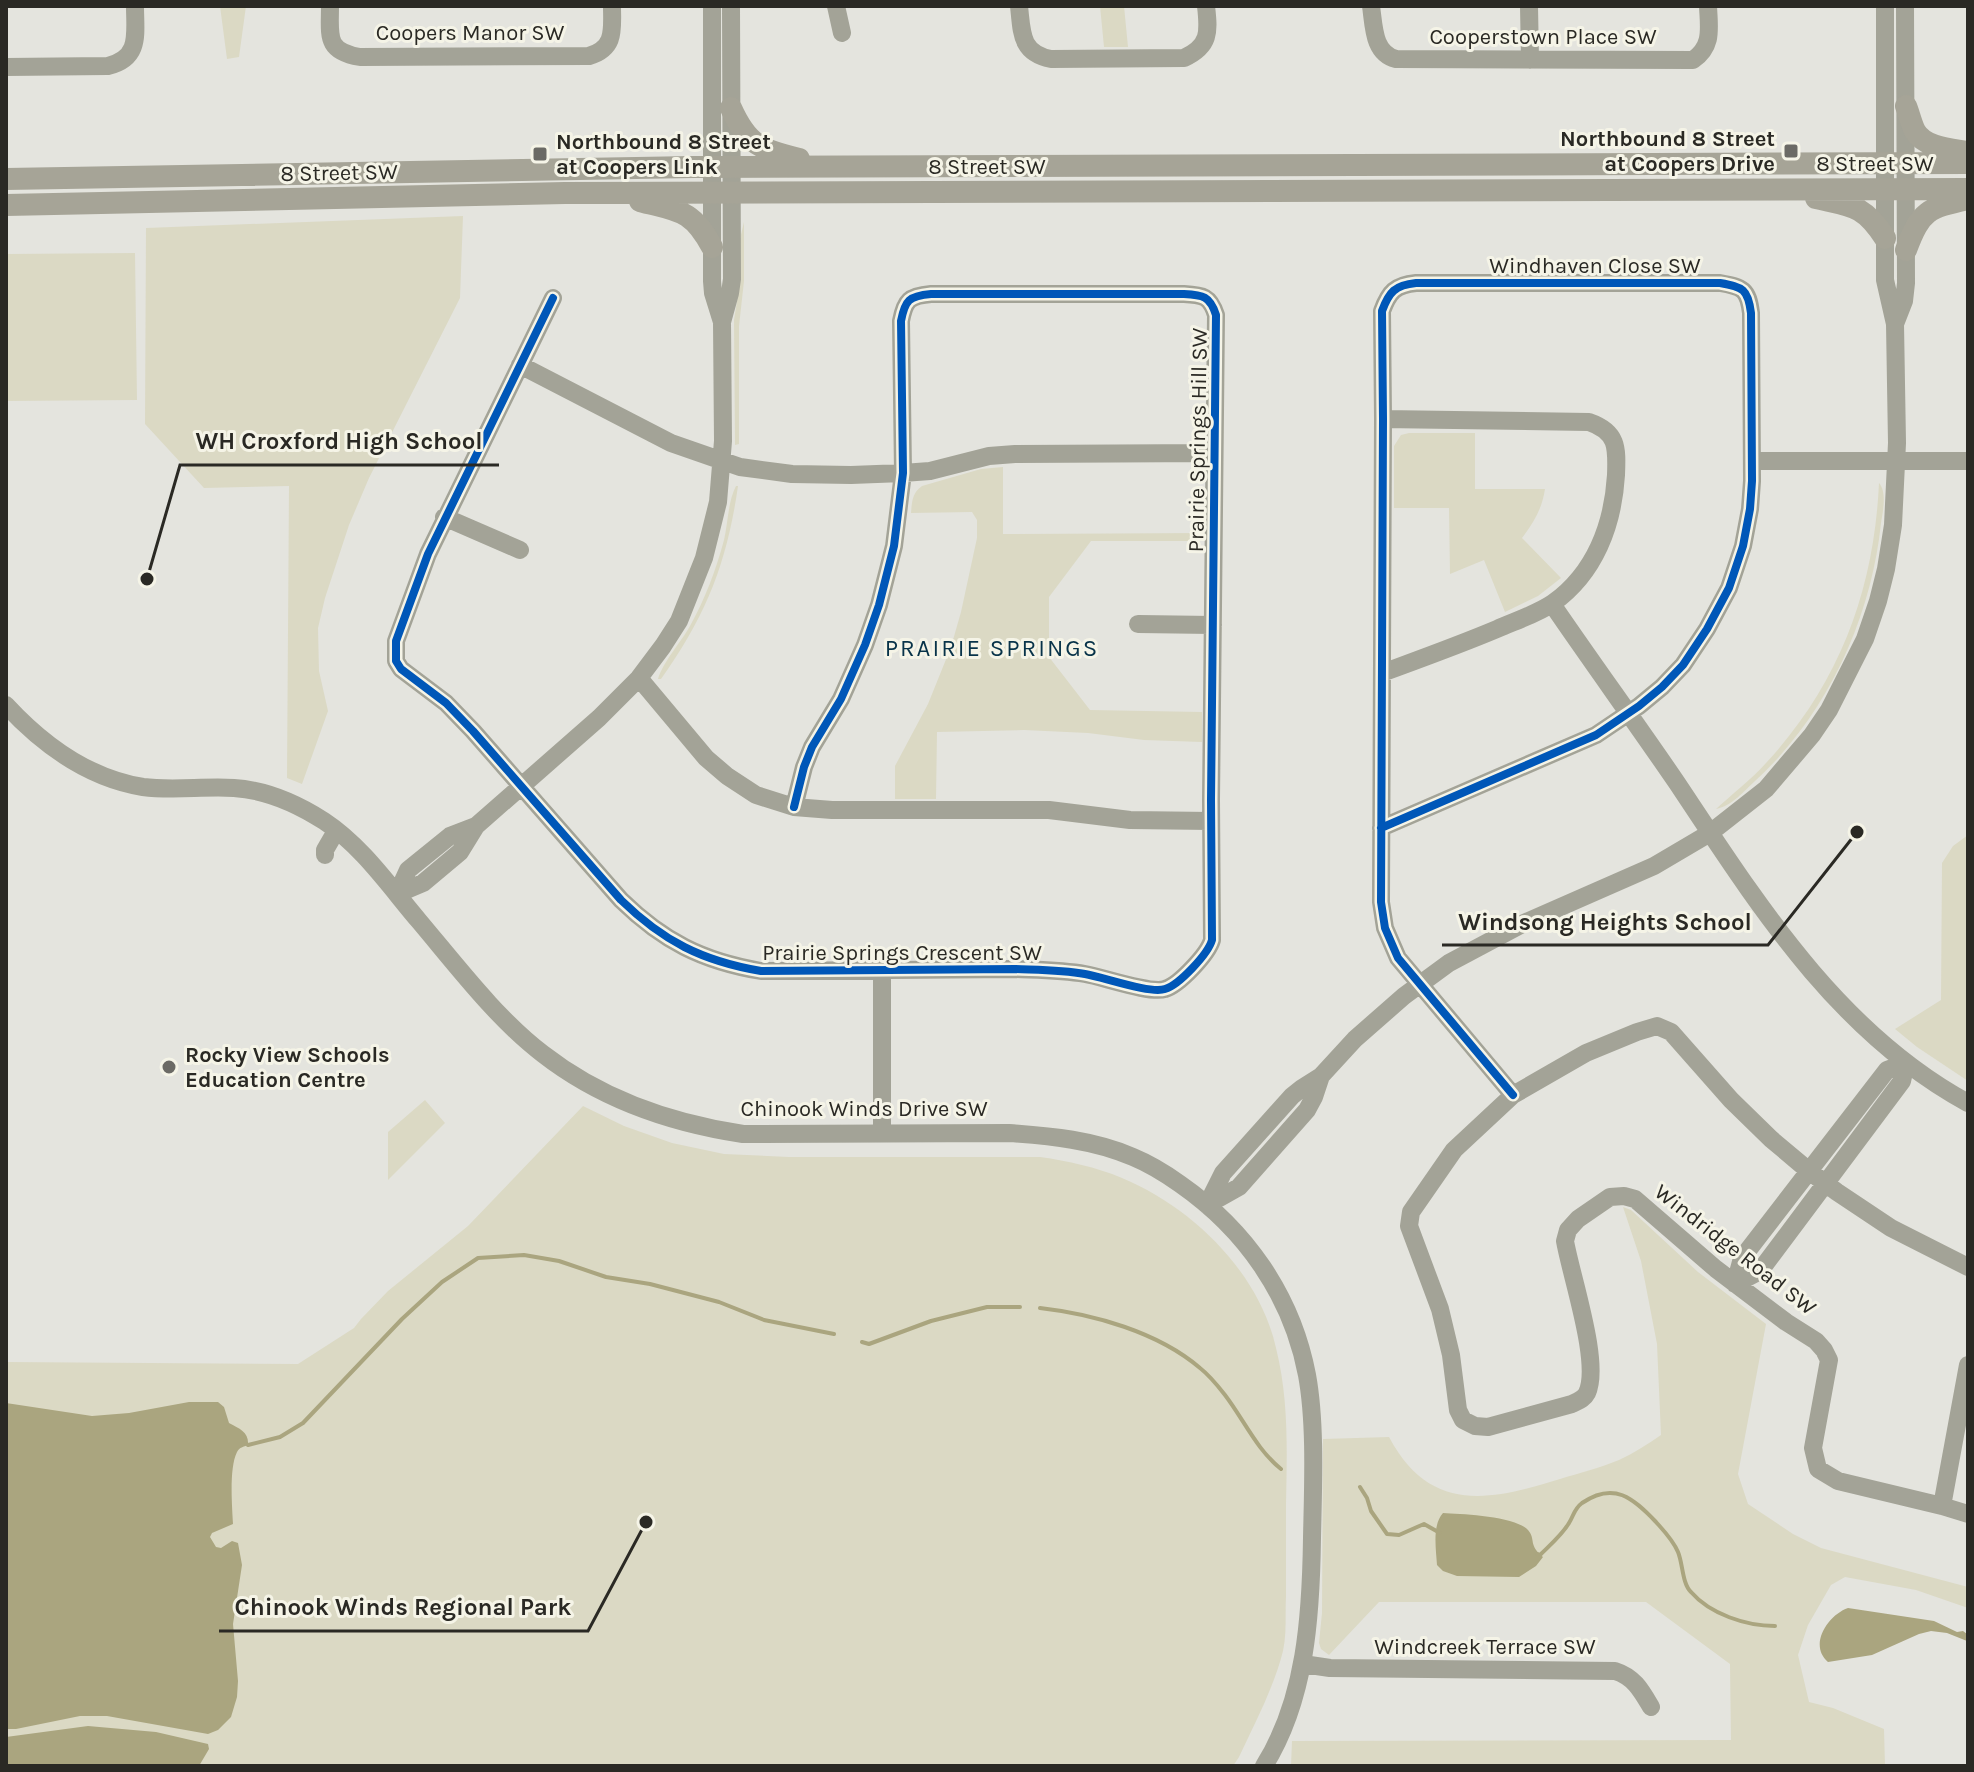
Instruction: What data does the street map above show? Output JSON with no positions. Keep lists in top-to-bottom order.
{
  "streets": {
    "main road": ["8 Street SW"],
    "street": [
      "Coopers Manor SW",
      "Cooperstown Place SW",
      "Windhaven Close SW",
      "Prairie Springs Hill SW",
      "Prairie Springs Crescent SW",
      "Chinook Winds Drive SW",
      "Windridge Road SW",
      "Windcreek Terrace SW"
    ]
  },
  "crossings": [
    ["Windhaven Close SW", "Windridge Road SW"],
    ["Prairie Springs Hill SW", "Prairie Springs Crescent SW"],
    ["Chinook Winds Drive SW", "Windcreek Terrace SW"]
  ],
  "districts": ["PRAIRIE SPRINGS"],
  "places": {
    "transit": ["Northbound 8 Street at Coopers Drive", "Northbound 8 Street at Coopers Link"],
    "other": [
      "WH Croxford High School",
      "Windsong Heights School",
      "Rocky View Schools Education Centre",
      "Chinook Winds Regional Park"
    ]
  }
}
